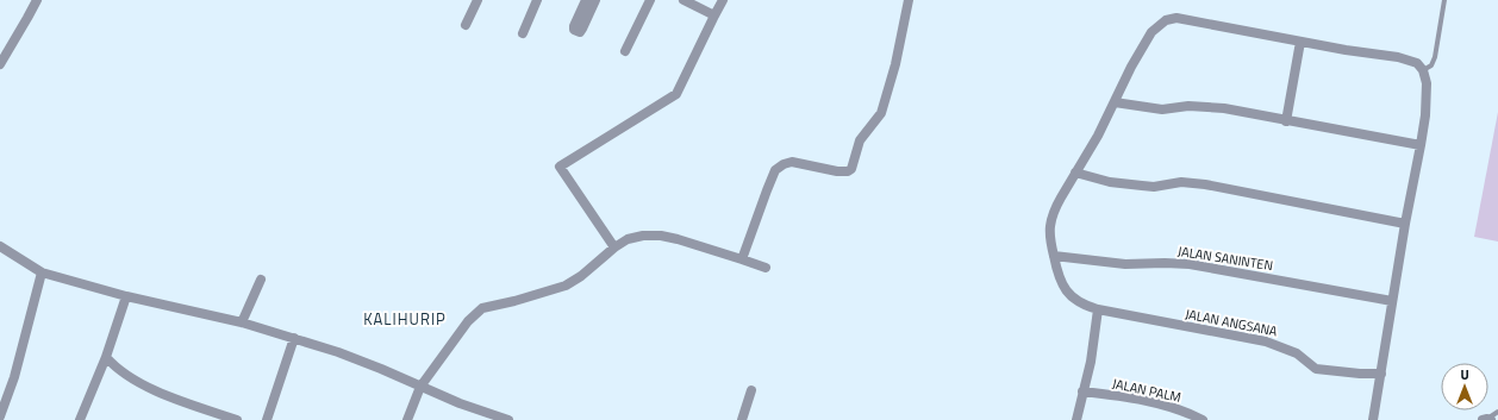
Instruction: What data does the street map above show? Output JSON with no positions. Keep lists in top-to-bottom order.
{
  "streets": {
    "street": ["JALAN SANINTEN", "JALAN ANGSANA", "JALAN PALM"]
  },
  "crossings": [
    ["JALAN SANINTEN", "JALAN ANGSANA"]
  ],
  "districts": ["KALIHURIP"],
  "north": "top"
}
